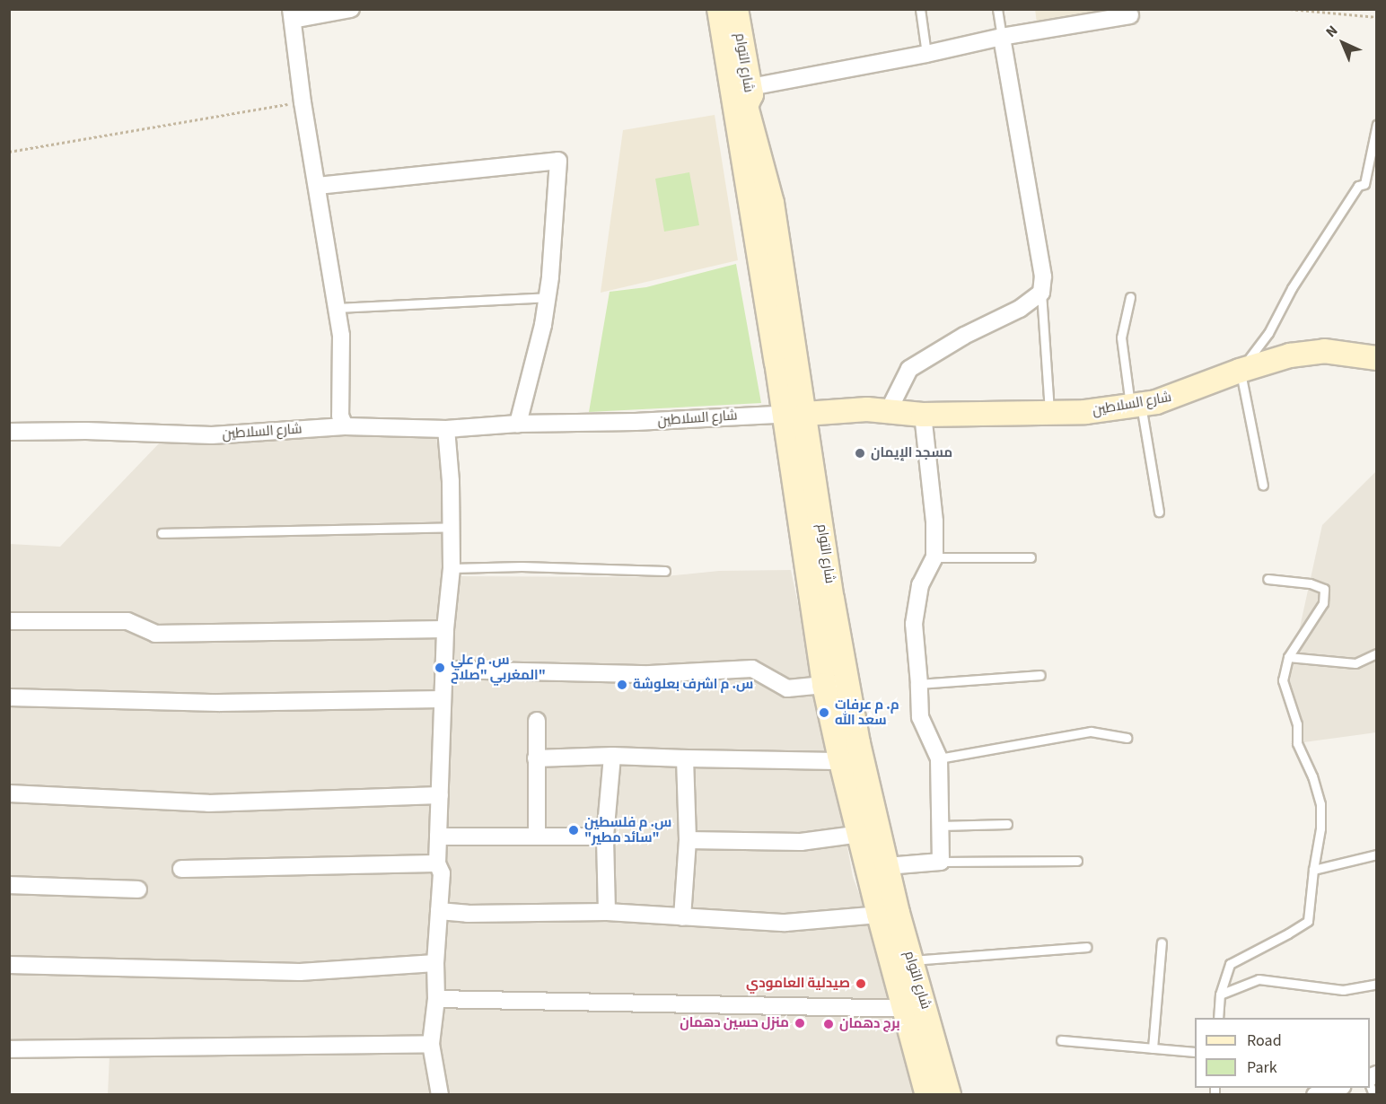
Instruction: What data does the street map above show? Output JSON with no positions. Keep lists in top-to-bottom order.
{
  "streets": {
    "main road": ["شارع التوام", "شارع السلاطين"]
  },
  "crossings": [
    ["شارع التوام", "شارع السلاطين"]
  ],
  "places": [
    "مسجد الإيمان",
    "س. م علي المغربي \"صلاح\"",
    "س. م اشرف بعلوشة",
    "م. م عرفات سعد الله",
    "س. م فلسطين \"سائد مطير\"",
    "صيدلية العامودي",
    "منزل حسين دهمان",
    "برج دهمان"
  ],
  "legend": ["Road", "Park"],
  "north": "top left"
}
